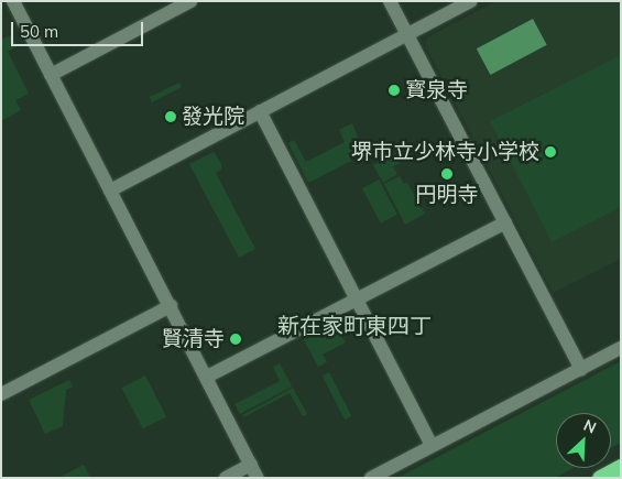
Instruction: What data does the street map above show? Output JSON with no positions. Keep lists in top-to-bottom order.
{
  "districts": ["新在家町東四丁"],
  "places": [
    "寳泉寺",
    "發光院",
    "堺市立少林寺小学校",
    "円明寺",
    "賢清寺"
  ],
  "scale_bar": "50 m",
  "north": "top right"
}
